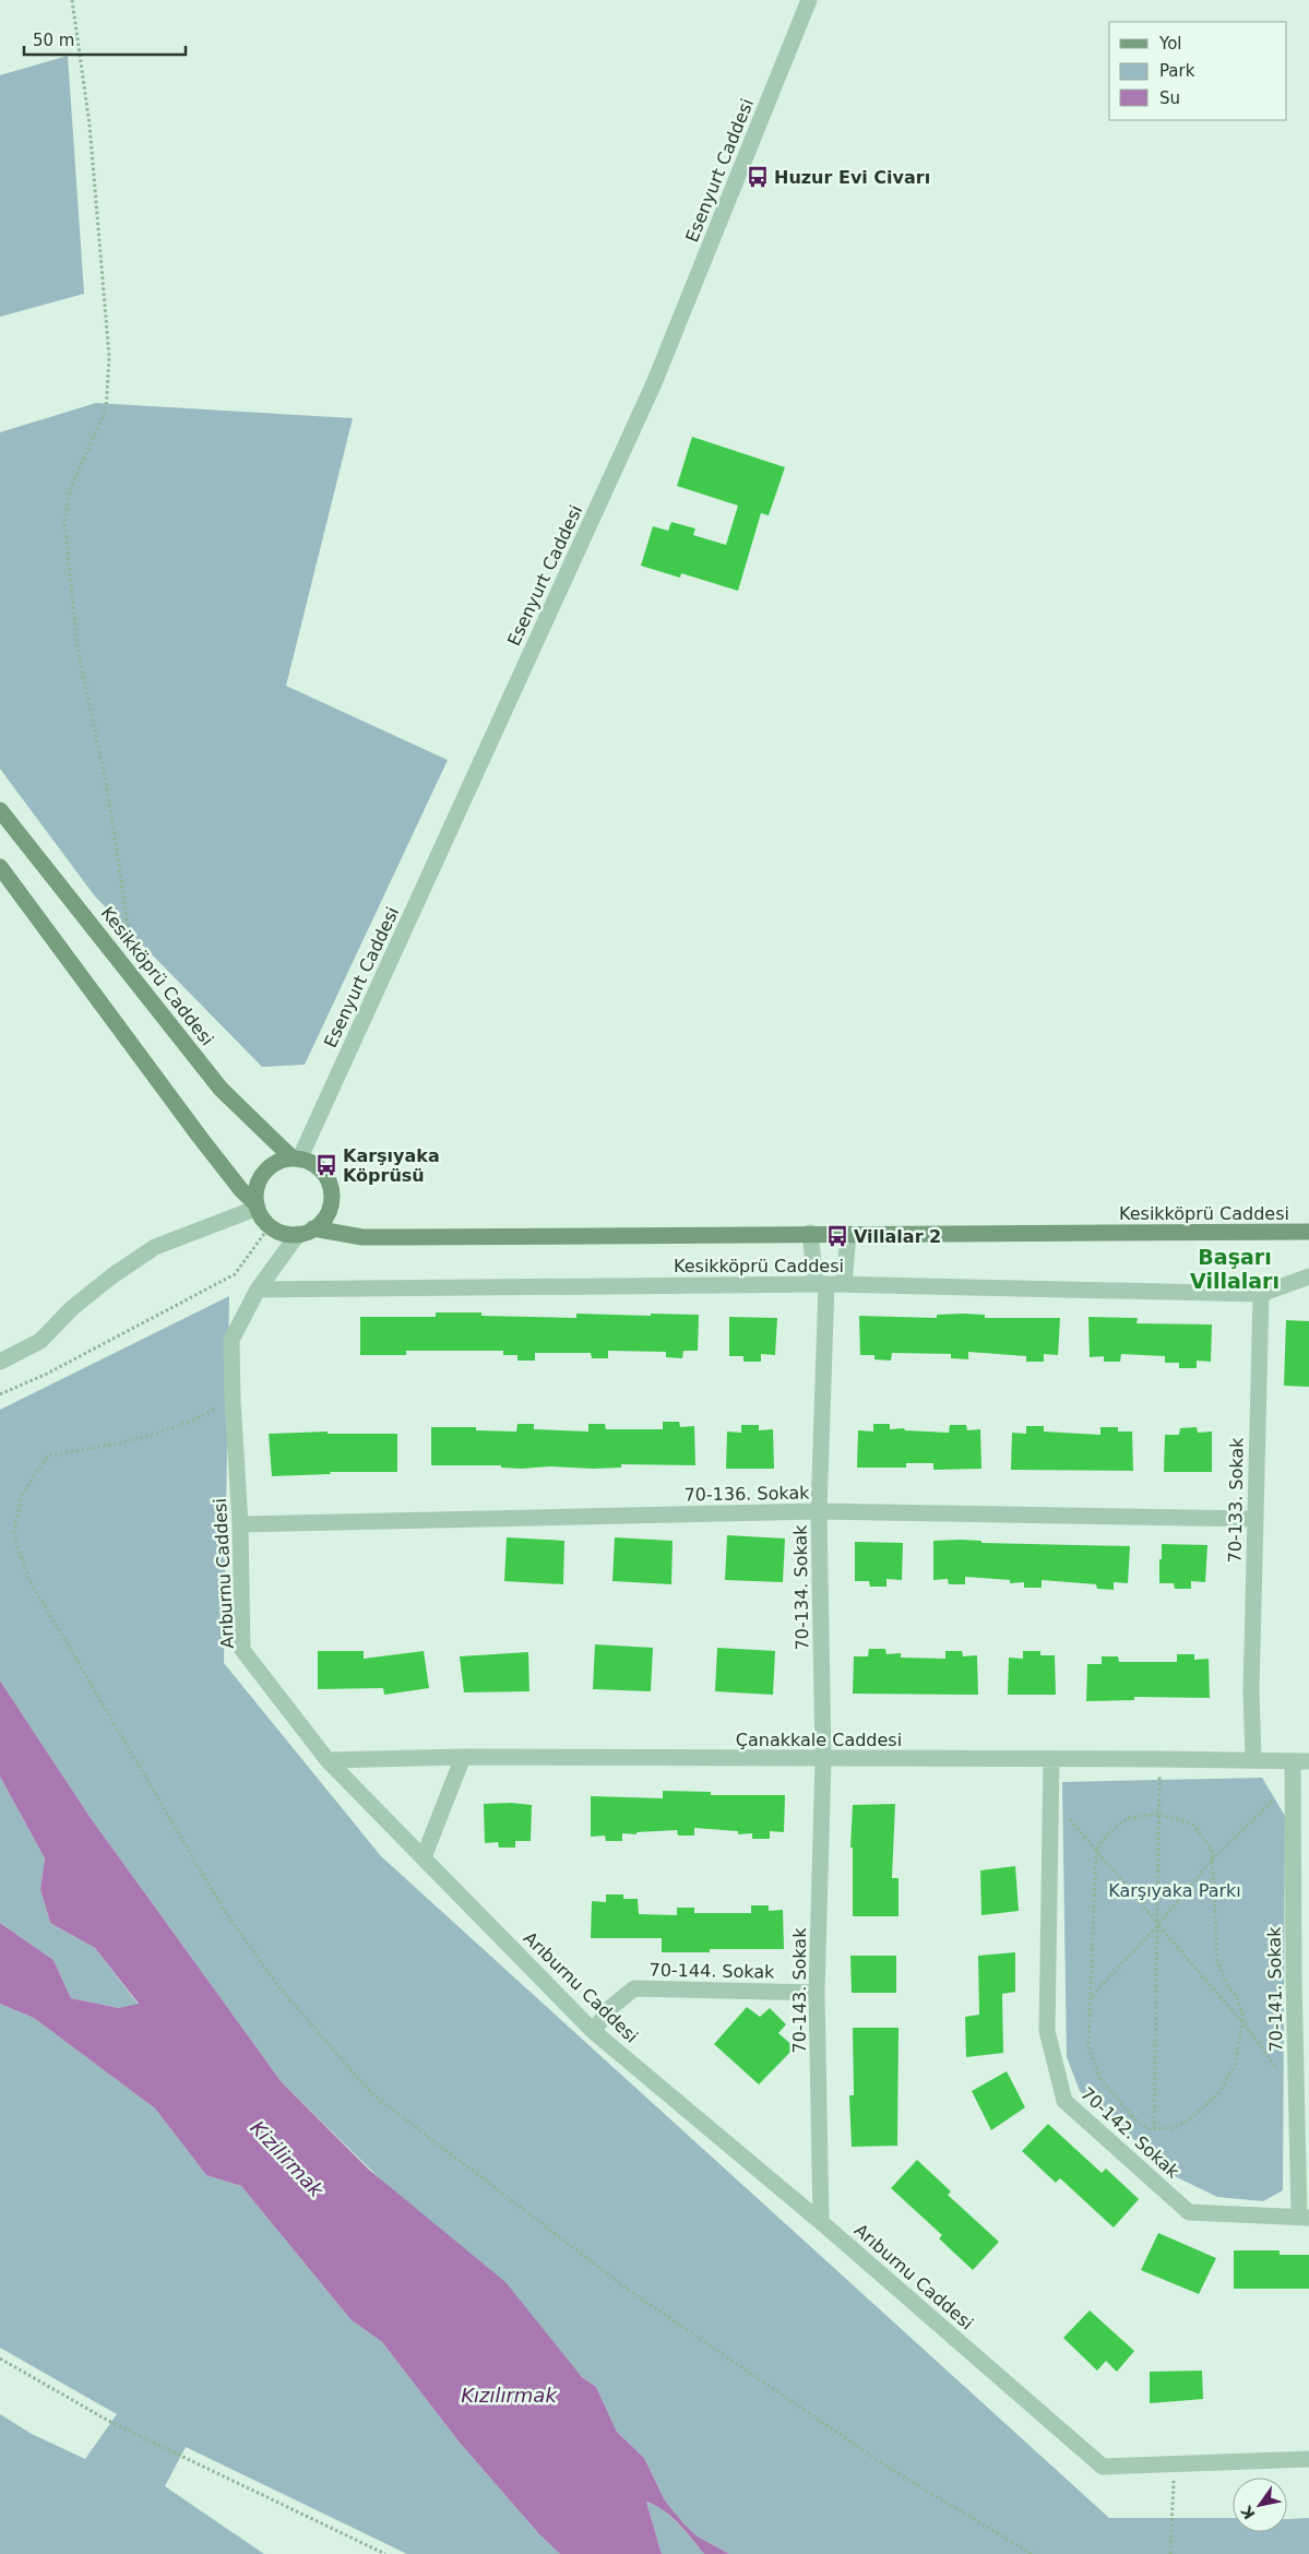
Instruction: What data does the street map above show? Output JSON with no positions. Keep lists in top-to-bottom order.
{
  "streets": {
    "street": [
      "Esenyurt Caddesi",
      "Kesikköprü Caddesi",
      "70-136. Sokak",
      "70-133. Sokak",
      "Arıburnu Caddesi",
      "70-134. Sokak",
      "Çanakkale Caddesi",
      "70-144. Sokak",
      "70-141. Sokak",
      "70-143. Sokak",
      "70-142. Sokak"
    ]
  },
  "crossings": [
    ["Esenyurt Caddesi", "Kesikköprü Caddesi"],
    ["Esenyurt Caddesi", "Arıburnu Caddesi"],
    ["Kesikköprü Caddesi", "70-133. Sokak"],
    ["Kesikköprü Caddesi", "Arıburnu Caddesi"],
    ["Kesikköprü Caddesi", "70-134. Sokak"],
    ["70-136. Sokak", "70-133. Sokak"],
    ["70-136. Sokak", "Arıburnu Caddesi"],
    ["70-136. Sokak", "70-134. Sokak"],
    ["70-133. Sokak", "Çanakkale Caddesi"],
    ["Arıburnu Caddesi", "Çanakkale Caddesi"],
    ["Arıburnu Caddesi", "70-144. Sokak"],
    ["Arıburnu Caddesi", "70-143. Sokak"],
    ["70-134. Sokak", "Çanakkale Caddesi"],
    ["70-134. Sokak", "70-143. Sokak"],
    ["Çanakkale Caddesi", "70-141. Sokak"],
    ["Çanakkale Caddesi", "70-143. Sokak"],
    ["Çanakkale Caddesi", "70-142. Sokak"],
    ["70-144. Sokak", "70-143. Sokak"],
    ["70-141. Sokak", "70-142. Sokak"]
  ],
  "districts": ["Başarı Villaları"],
  "water": ["Kizilirmak", "Kızılırmak"],
  "parks": ["Karşıyaka Parkı"],
  "places": {
    "bus stop": ["Huzur Evi Civarı", "Karşıyaka Köprüsü", "Villalar 2"]
  },
  "legend": ["Yol", "Park", "Su"],
  "scale_bar": "50 m",
  "north": "bottom left"
}
